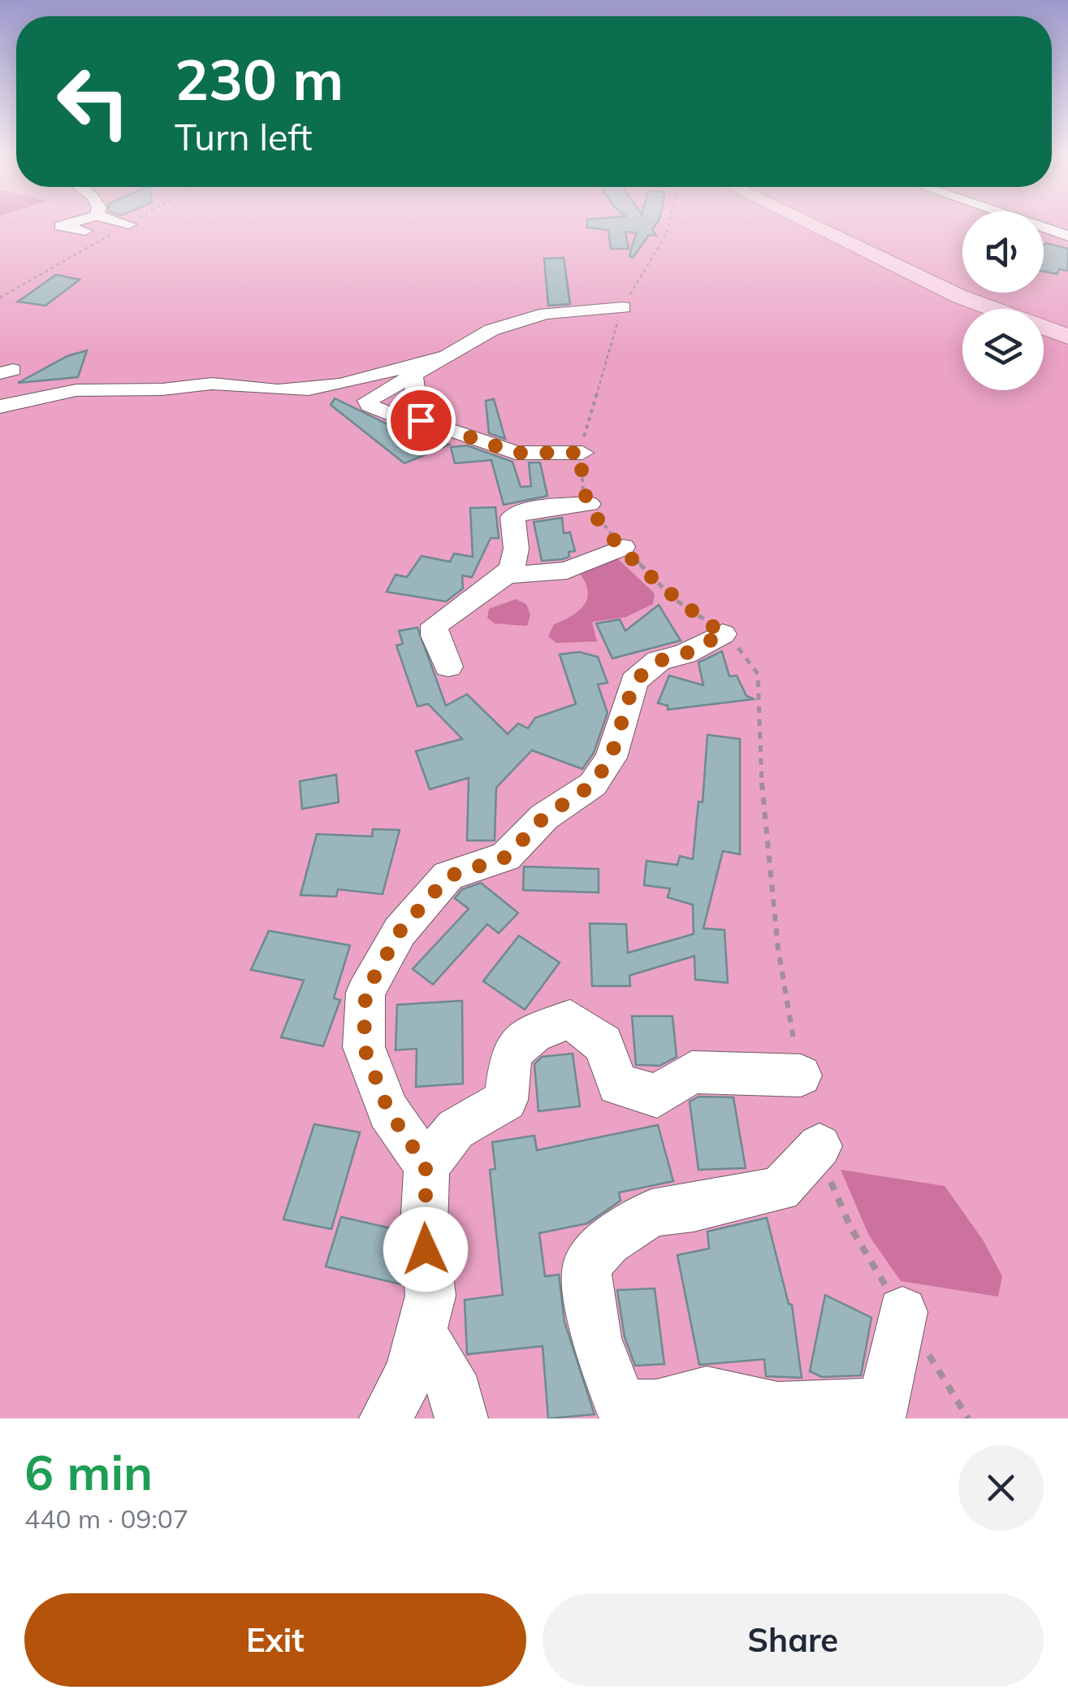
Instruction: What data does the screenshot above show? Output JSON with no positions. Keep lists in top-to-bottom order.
{
  "page": {
    "turn": ["230 m", "Turn left"],
    "heading": ["6 min", "440 m · 09:07"],
    "buttons": ["Exit", "Share"]
  }
}
